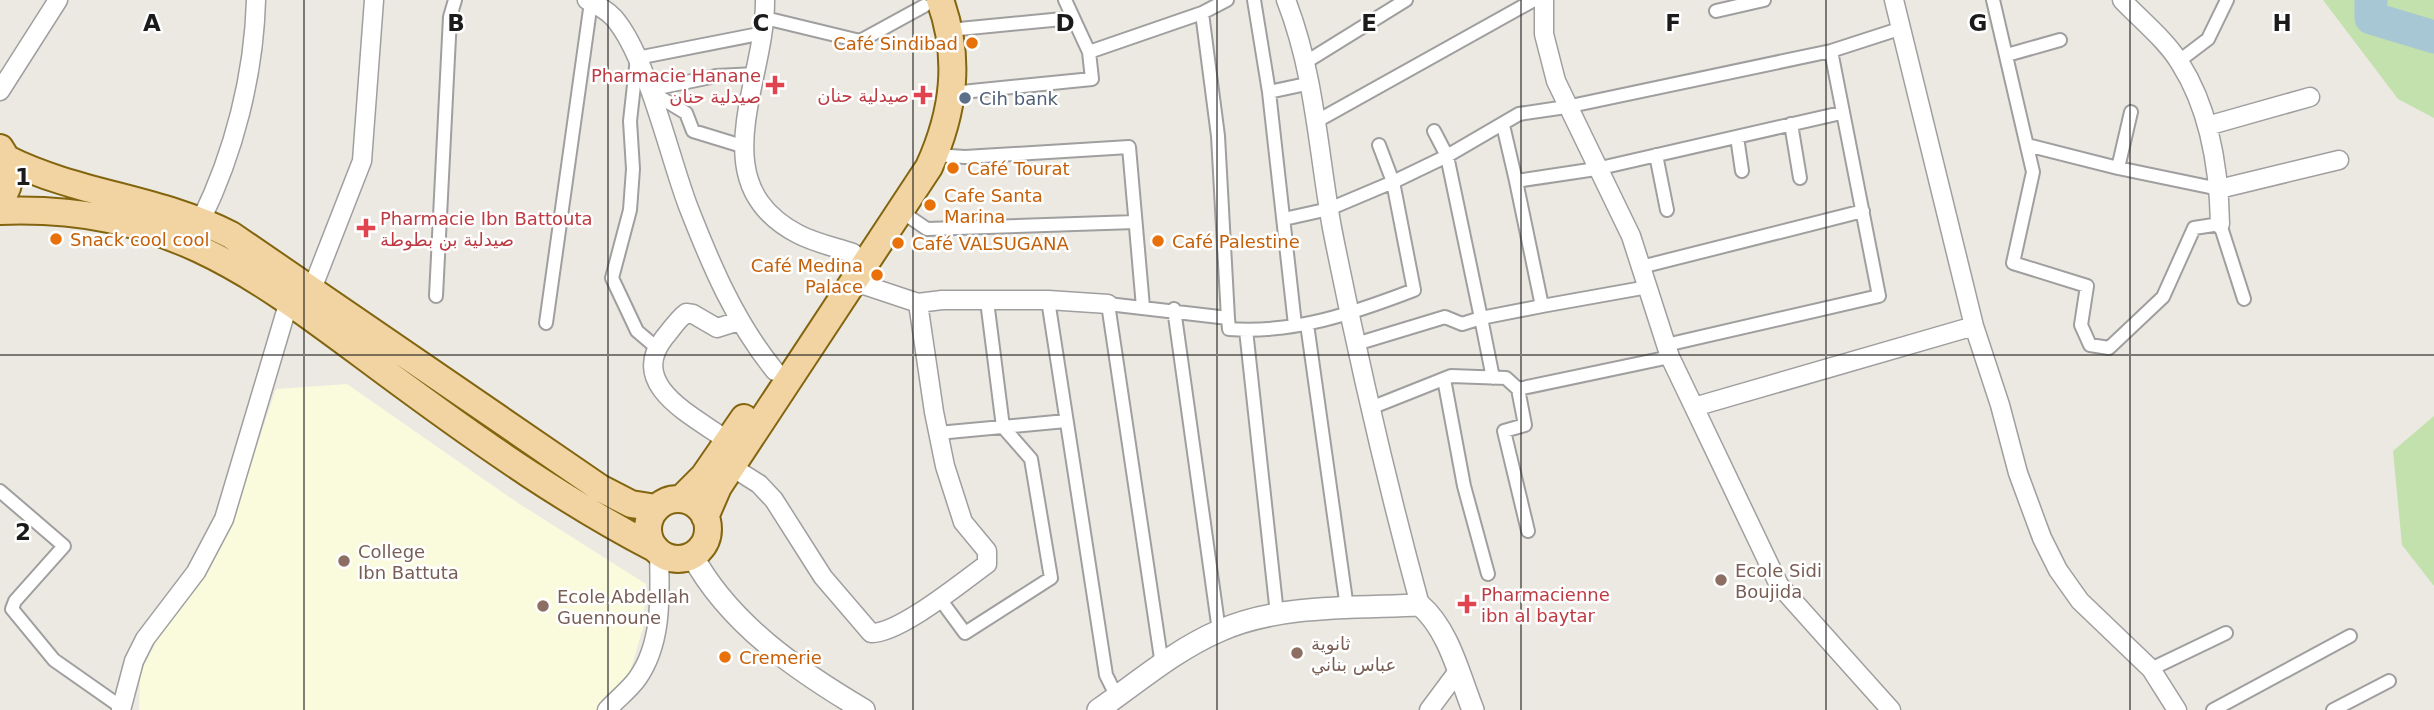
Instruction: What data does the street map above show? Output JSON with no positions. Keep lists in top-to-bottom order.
{
  "places": {
    "other": [
      "Café Sindibad",
      "Cih bank",
      "Café Tourat",
      "Cafe Santa Marina",
      "Snack cool cool",
      "Café Palestine",
      "Café VALSUGANA",
      "Café Medina Palace",
      "College Ibn Battuta",
      "Ecole Sidi Boujida",
      "Ecole Abdellah Guennoune",
      "ثانوية عباس بناني",
      "Cremerie"
    ],
    "health": [
      "Pharmacie Hanane صيدلية حنان",
      "صيدلية حنان",
      "Pharmacie Ibn Battouta صيدلية بن بطوطة",
      "Pharmacienne ibn al baytar"
    ]
  },
  "grid": {
    "columns": [
      "A",
      "B",
      "C",
      "D",
      "E",
      "F",
      "G",
      "H"
    ],
    "rows": ["1", "2"]
  }
}
